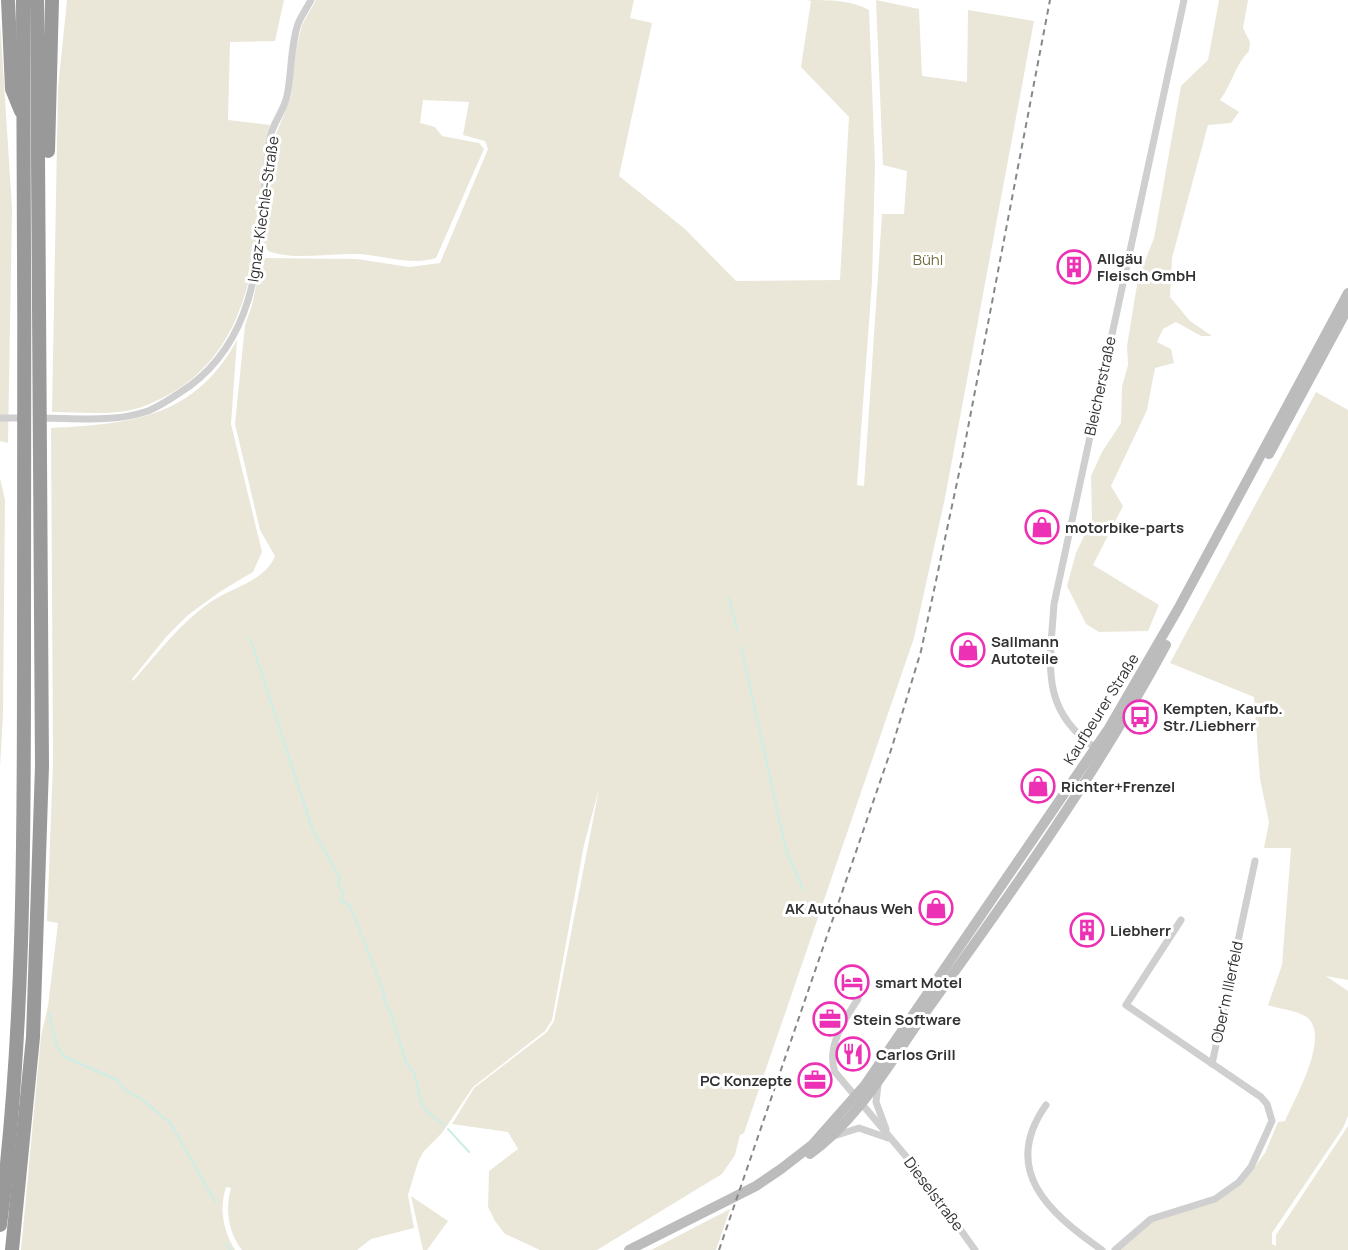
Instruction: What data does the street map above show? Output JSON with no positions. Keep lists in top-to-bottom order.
{
  "streets": {
    "main road": ["Kaufbeurer Straße"],
    "street": [
      "Ignaz-Kiechle-Straße",
      "Bleicherstraße",
      "Ober'm Illerfeld",
      "Dieselstraße"
    ]
  },
  "crossings": [
    ["Bleicherstraße", "Kaufbeurer Straße"],
    ["Kaufbeurer Straße", "Dieselstraße"]
  ],
  "parks": ["Bühl"],
  "places": {
    "building": ["Allgäu Fleisch GmbH", "Liebherr"],
    "shop": [
      "motorbike-parts",
      "Sallmann Autoteile",
      "Richter+Frenzel",
      "AK Autohaus Weh"
    ],
    "bus stop": ["Kempten, Kaufb. Str./Liebherr"],
    "hotel": ["smart Motel"],
    "office": ["Stein Software", "PC Konzepte"],
    "restaurant": ["Carlos Grill"]
  }
}
